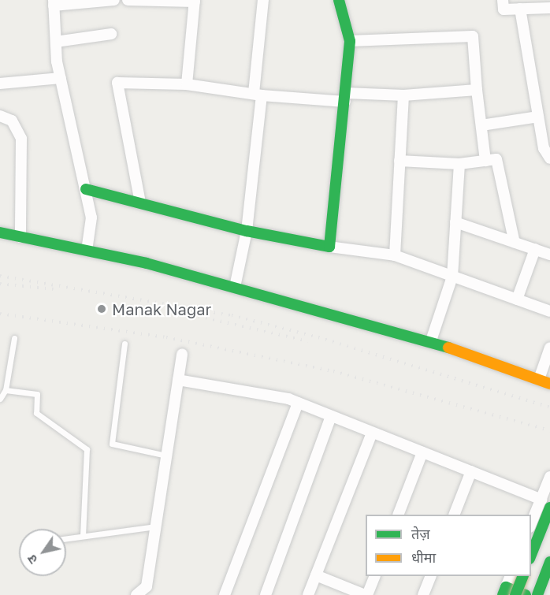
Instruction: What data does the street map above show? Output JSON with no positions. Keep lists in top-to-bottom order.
{
  "places": ["Manak Nagar"],
  "legend": ["तेज़", "धीमा"],
  "north": "bottom left"
}
